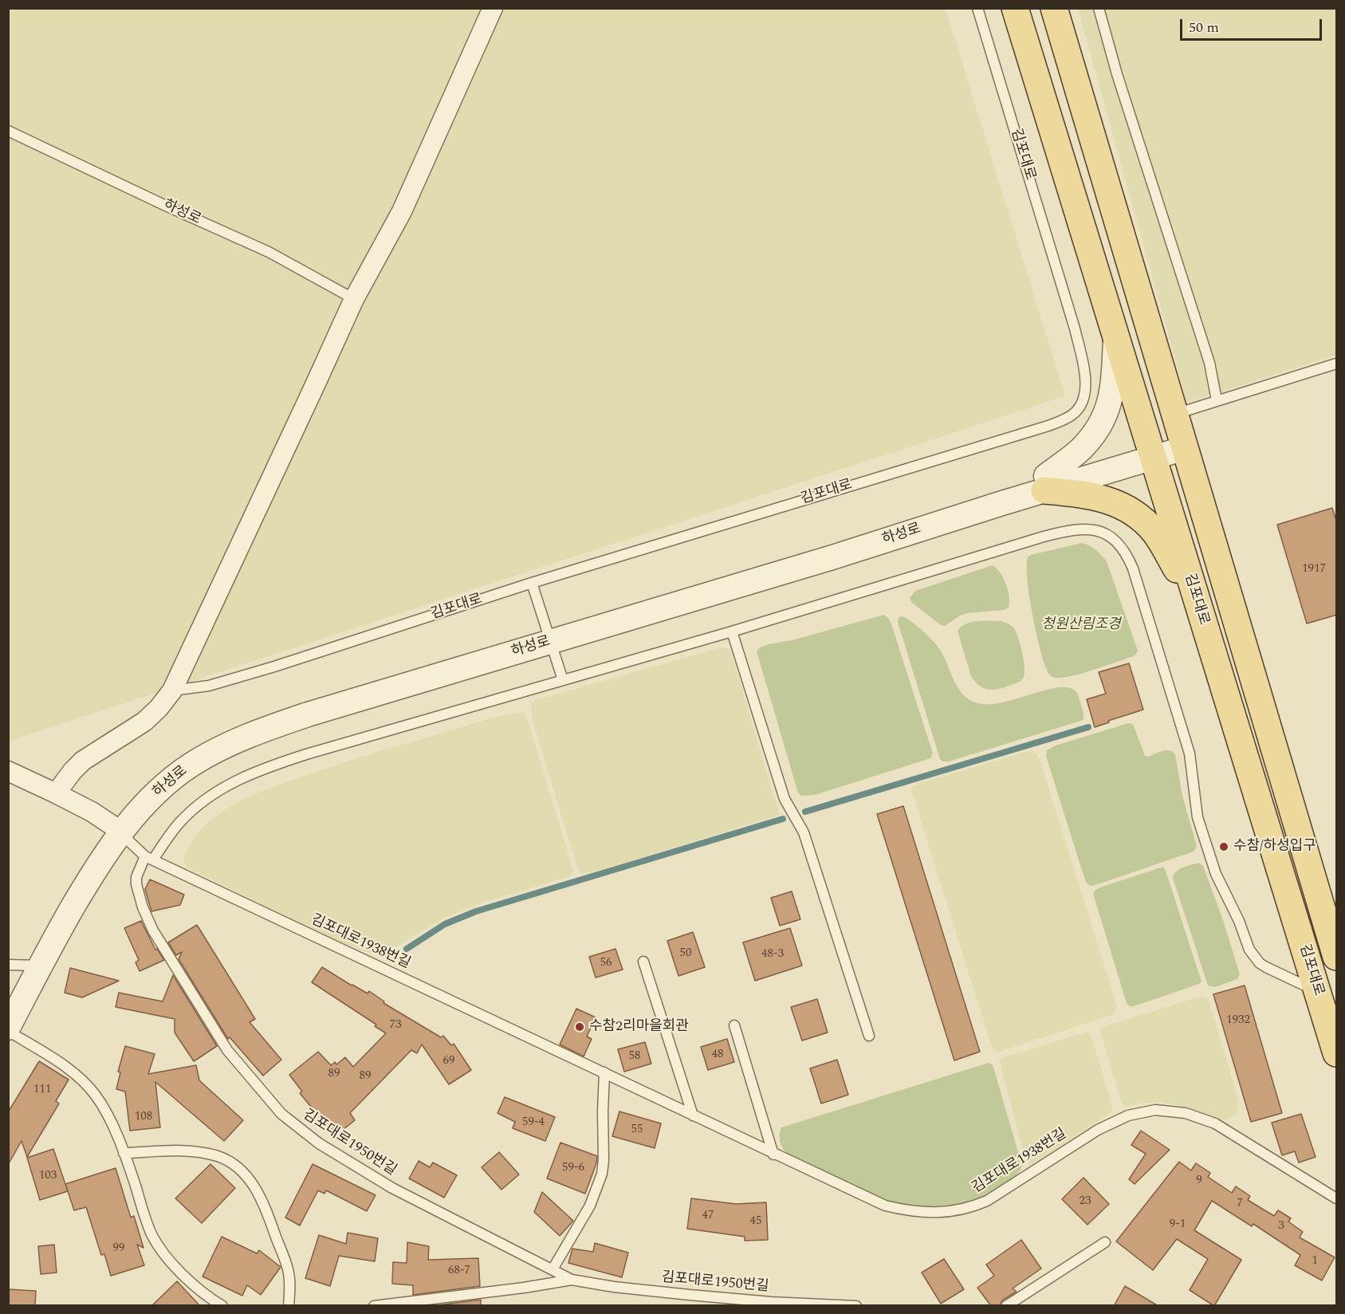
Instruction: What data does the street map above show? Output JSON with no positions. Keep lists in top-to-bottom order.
{
  "streets": {
    "main road": ["김포대로"],
    "street": ["하성로"],
    "lane": ["김포대로1938번길", "김포대로1950번길"]
  },
  "crossings": [
    ["김포대로", "하성로"],
    ["김포대로", "김포대로1950번길"],
    ["하성로", "김포대로1938번길"],
    ["김포대로1938번길", "김포대로1950번길"]
  ],
  "parks": ["청원산림조경"],
  "places": ["수참/하성입구", "수참2리마을회관"],
  "house_numbers": [
    "1917",
    "50",
    "48-3",
    "56",
    "1932",
    "73",
    "48",
    "58",
    "69",
    "89",
    "89",
    "111",
    "108",
    "59-4",
    "55",
    "59-6",
    "103",
    "9",
    "23",
    "7",
    "47",
    "45",
    "9-1",
    "3",
    "99",
    "1",
    "68-7"
  ],
  "scale_bar": "50 m"
}
